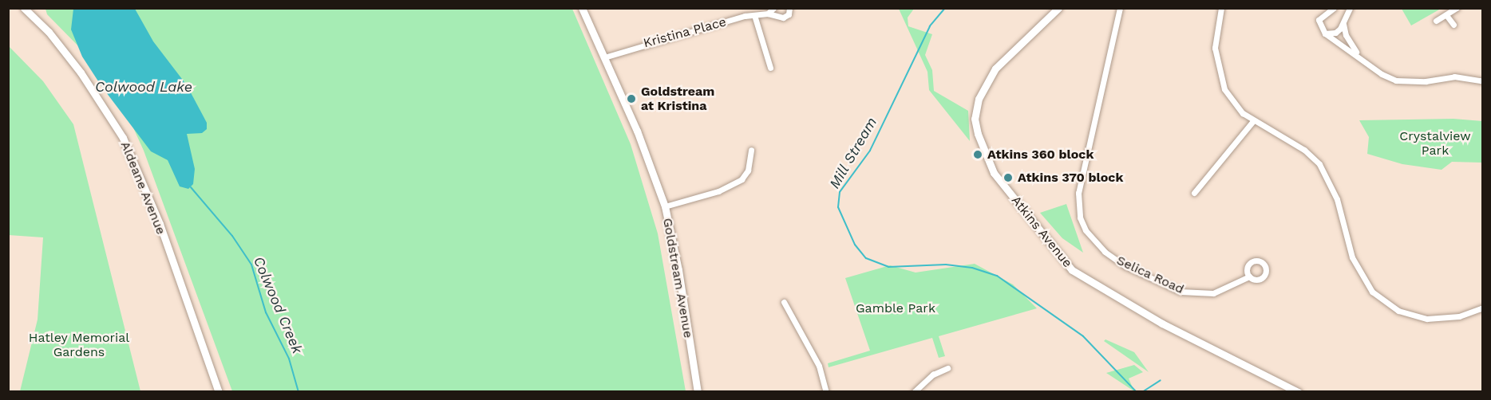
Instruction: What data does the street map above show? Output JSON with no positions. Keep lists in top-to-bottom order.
{
  "streets": {
    "street": [
      "Kristina Place",
      "Aldeane Avenue",
      "Atkins Avenue",
      "Selica Road",
      "Goldstream Avenue"
    ]
  },
  "crossings": [
    ["Kristina Place", "Goldstream Avenue"]
  ],
  "water": ["Colwood Lake", "Mill Stream", "Colwood Creek"],
  "parks": ["Crystalview Park", "Gamble Park", "Hatley Memorial Gardens"],
  "places": ["Goldstream at Kristina", "Atkins 360 block", "Atkins 370 block"]
}
